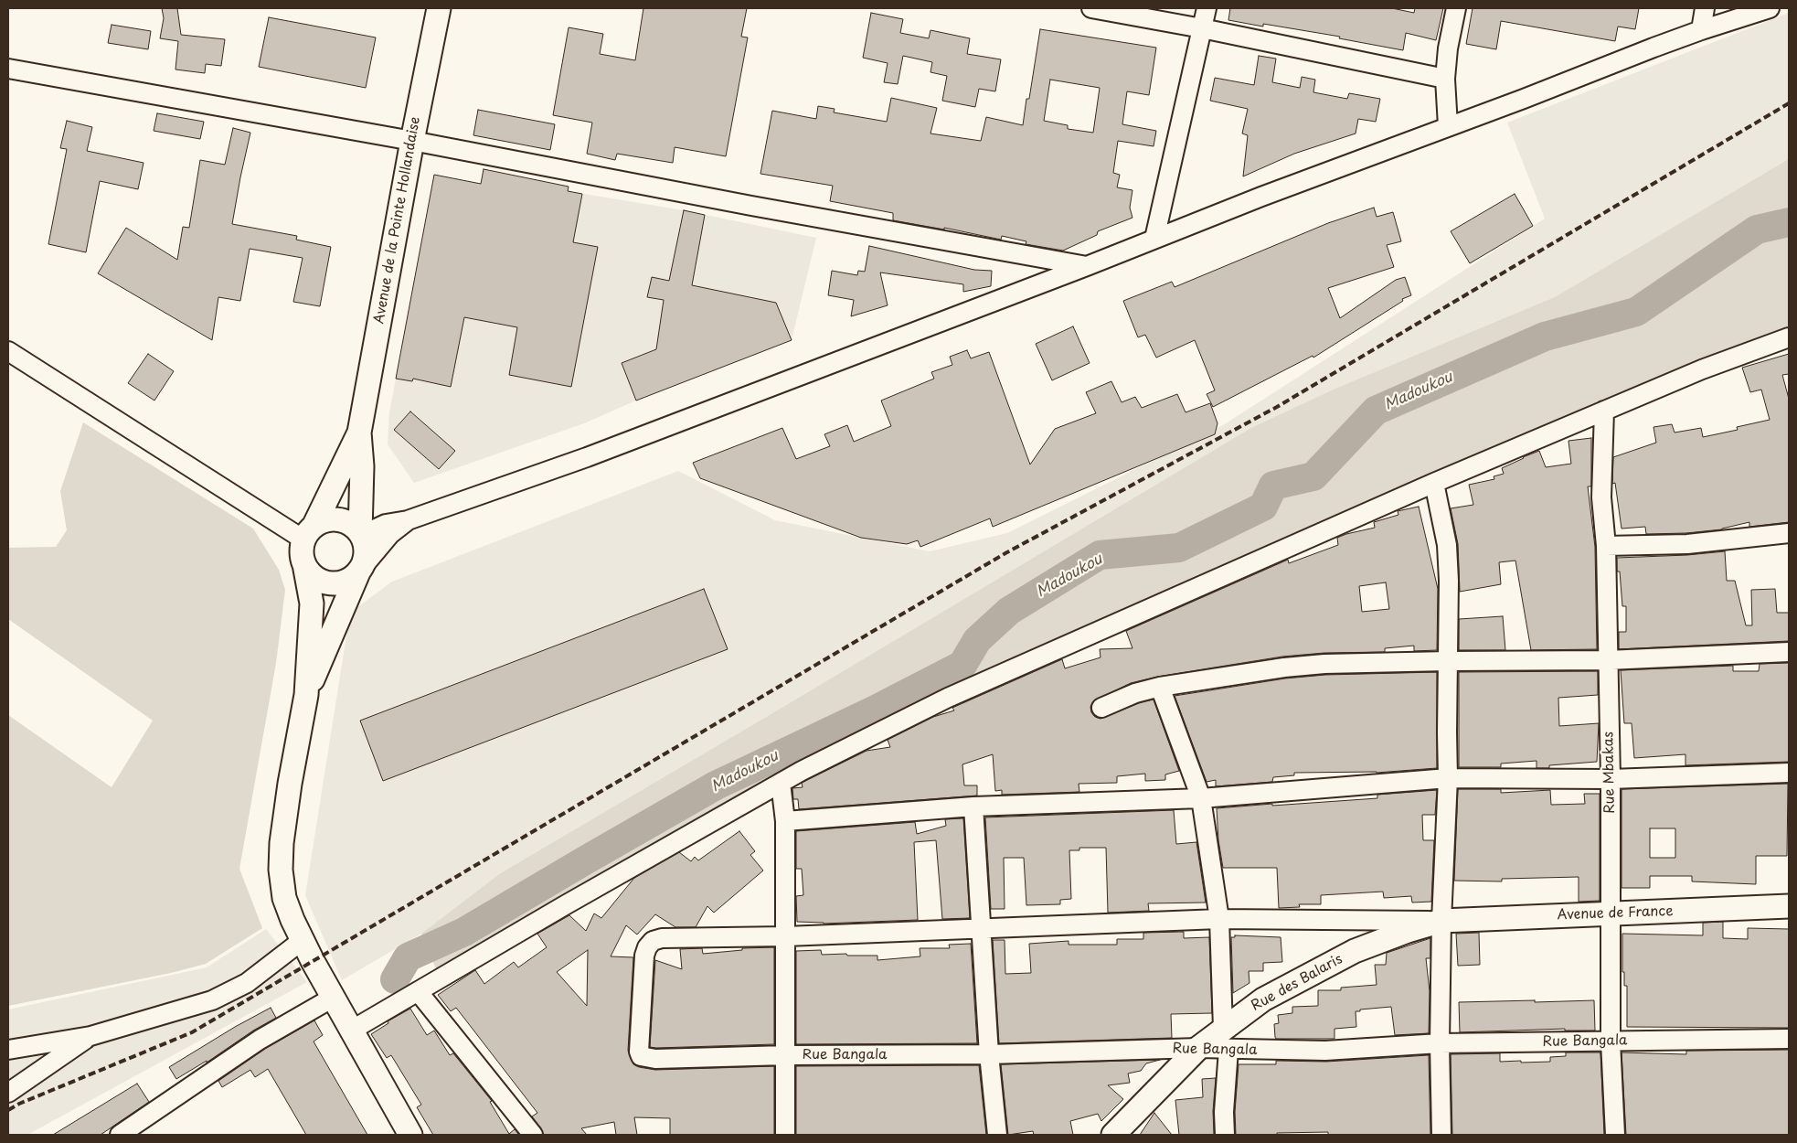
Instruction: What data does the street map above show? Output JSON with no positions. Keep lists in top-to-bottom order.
{
  "streets": {
    "main road": ["Avenue de la Pointe Hollandaise", "Avenue de France", "Rue des Balaris"],
    "street": ["Rue Mbakas", "Rue Bangala"]
  },
  "crossings": [
    ["Rue Mbakas", "Avenue de France"],
    ["Rue Mbakas", "Rue Bangala"],
    ["Avenue de France", "Rue des Balaris"],
    ["Rue des Balaris", "Rue Bangala"]
  ],
  "water": ["Madoukou"]
}
